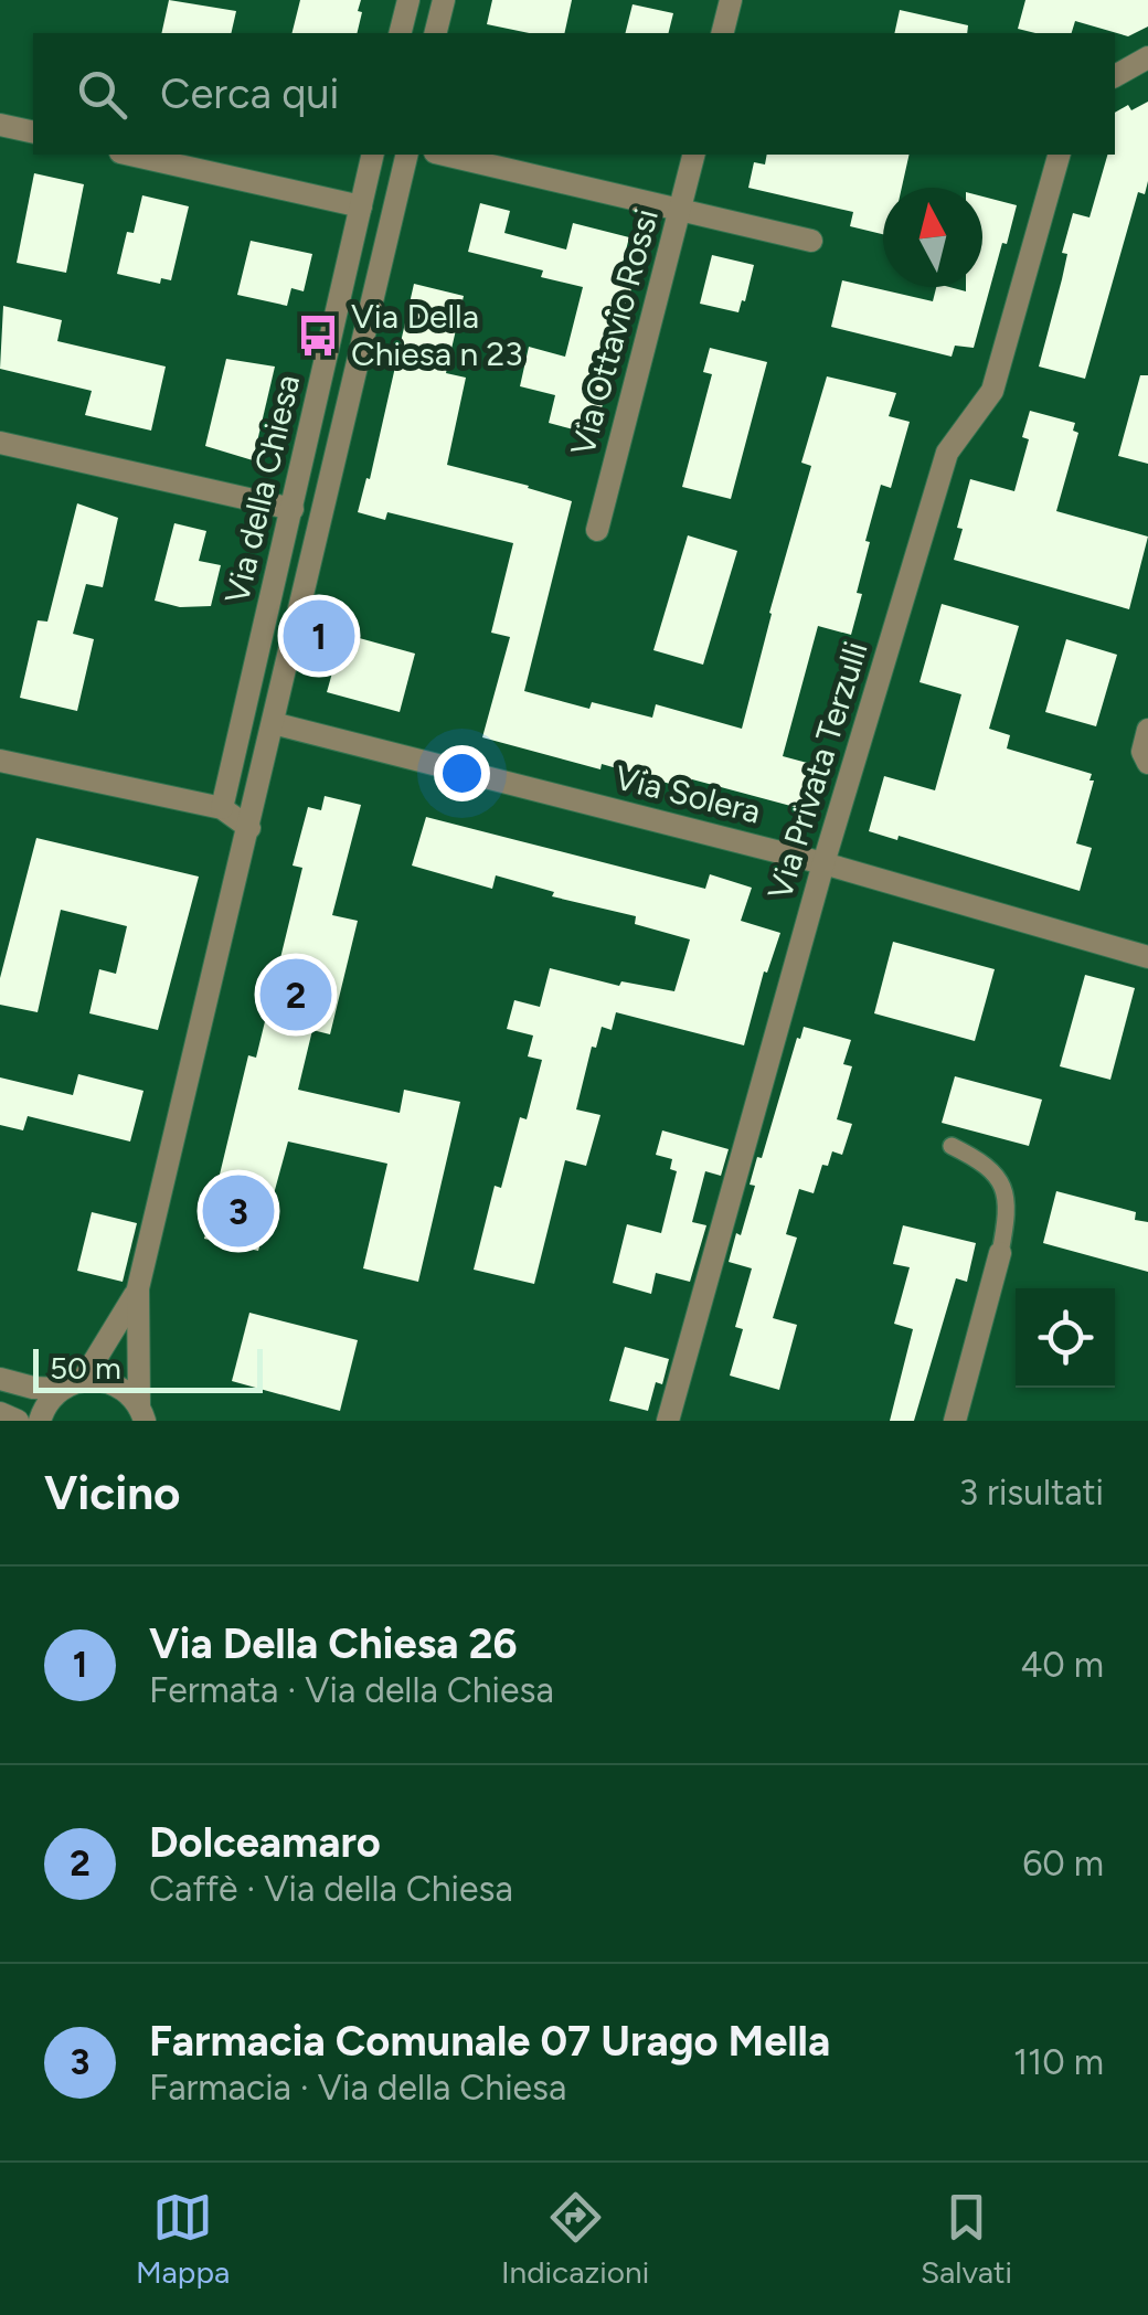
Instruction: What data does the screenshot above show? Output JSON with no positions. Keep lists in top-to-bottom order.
{
  "streets": {
    "street": [
      "Via Ottavio Rossi",
      "Via della Chiesa",
      "Via Privata Terzulli",
      "Via Solera"
    ]
  },
  "crossings": [
    ["Via della Chiesa", "Via Solera"],
    ["Via Privata Terzulli", "Via Solera"]
  ],
  "places": {
    "bus stop": ["Via Della Chiesa n 23"]
  },
  "scale_bar": "50 m",
  "north": "top",
  "page": {
    "search": "Cerca qui",
    "pins": ["1", "2", "3"],
    "scale": "50 m",
    "heading": ["Vicino", "3 risultati"],
    "list": [
      {
        "mark": "1",
        "name": "Via Della Chiesa 26",
        "note": "Fermata · Via della Chiesa",
        "value": "40 m"
      },
      {
        "mark": "2",
        "name": "Dolceamaro",
        "note": "Caffè · Via della Chiesa",
        "value": "60 m"
      },
      {
        "mark": "3",
        "name": "Farmacia Comunale 07 Urago Mella",
        "note": "Farmacia · Via della Chiesa",
        "value": "110 m"
      }
    ],
    "nav": ["Mappa", "Indicazioni", "Salvati"]
  }
}
